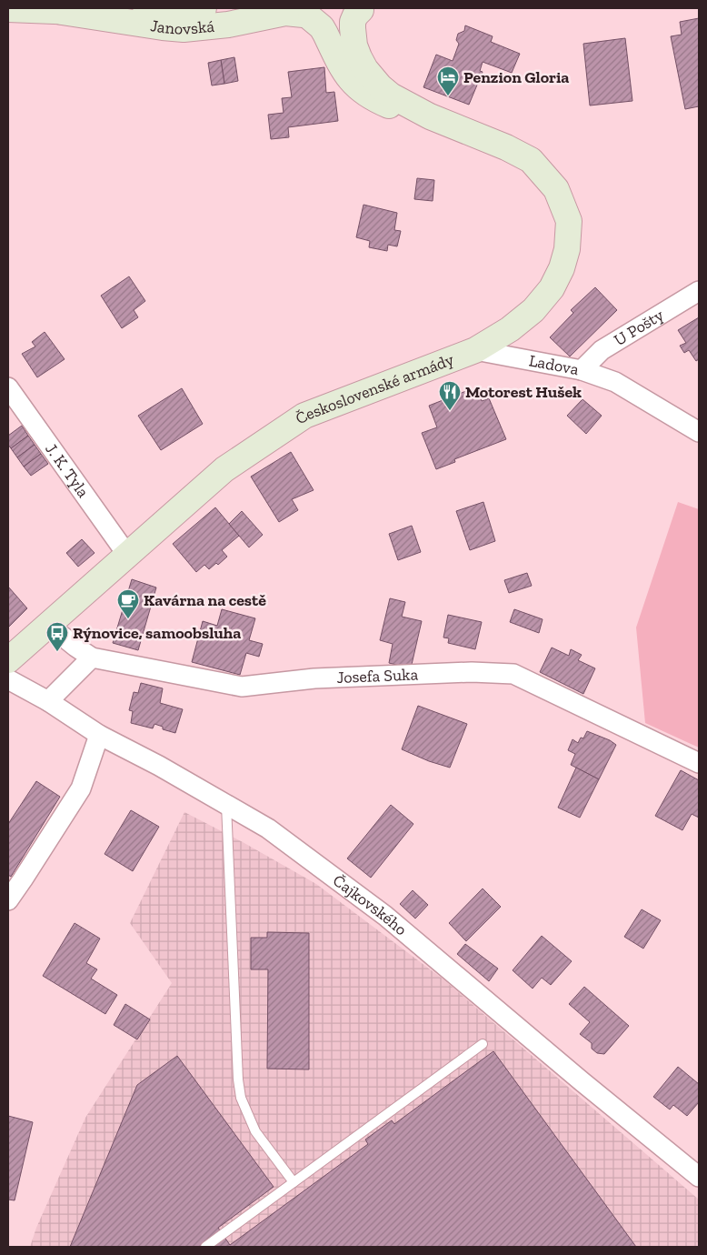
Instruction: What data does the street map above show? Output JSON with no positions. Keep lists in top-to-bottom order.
{
  "streets": {
    "street": [
      "Janovská",
      "U Pošty",
      "Ladova",
      "Československé armády",
      "J. K. Tyla",
      "Josefa Suka",
      "Čajkovského"
    ]
  },
  "crossings": [
    ["Janovská", "Československé armády"],
    ["U Pošty", "Ladova"],
    ["Ladova", "Československé armády"],
    ["Československé armády", "J. K. Tyla"],
    ["Československé armády", "Josefa Suka"]
  ],
  "places": {
    "hotel": ["Penzion Gloria"],
    "restaurant": ["Motorest Hušek"],
    "cafe": ["Kavárna na cestě"],
    "bus stop": ["Rýnovice, samoobsluha"]
  }
}
